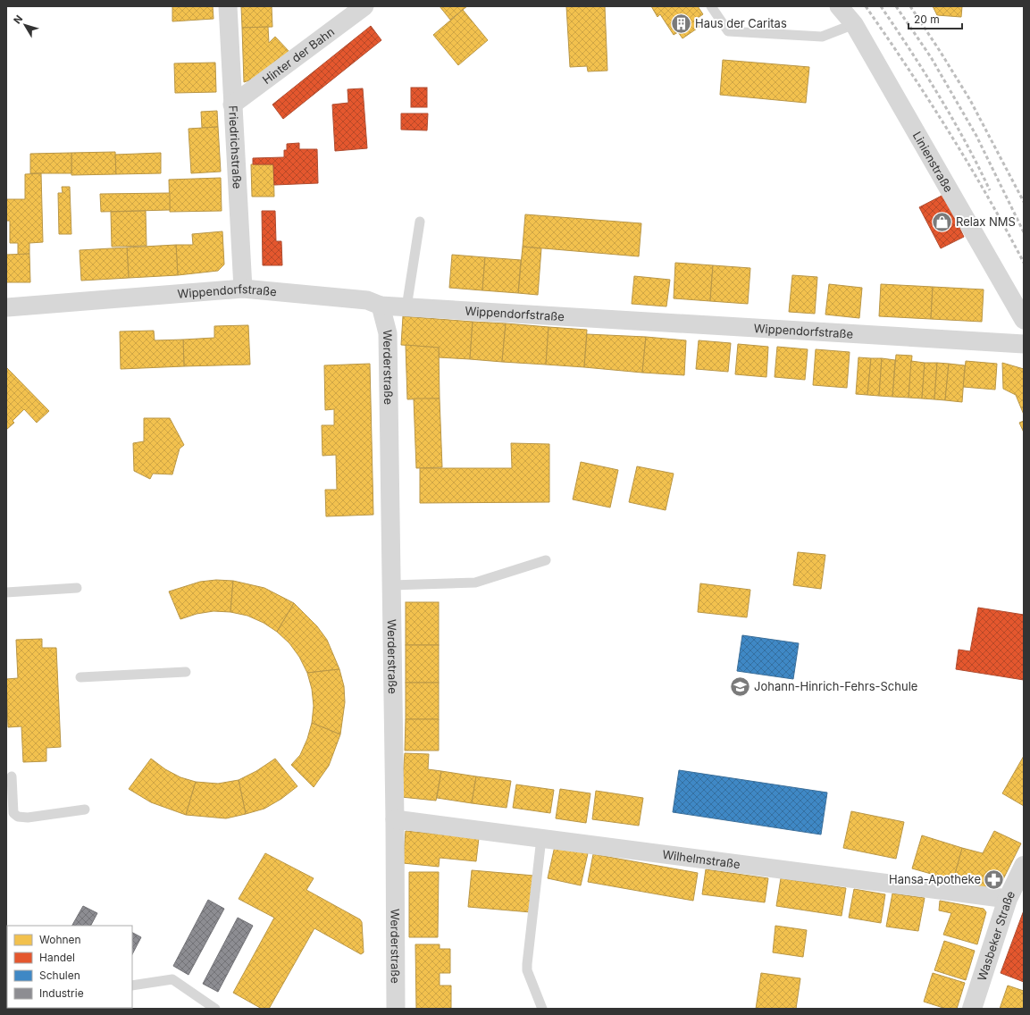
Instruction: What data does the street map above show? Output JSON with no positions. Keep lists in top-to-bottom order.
{
  "streets": {
    "street": [
      "Hinter der Bahn",
      "Friedrichstraße",
      "Linienstraße",
      "Wippendorfstraße",
      "Werderstraße",
      "Wilhelmstraße",
      "Wasbeker Straße"
    ]
  },
  "crossings": [
    ["Hinter der Bahn", "Friedrichstraße"],
    ["Friedrichstraße", "Wippendorfstraße"],
    ["Wippendorfstraße", "Werderstraße"],
    ["Werderstraße", "Wilhelmstraße"],
    ["Wilhelmstraße", "Wasbeker Straße"]
  ],
  "places": {
    "building": ["Haus der Caritas"],
    "shop": ["Relax NMS"],
    "school or university": ["Johann-Hinrich-Fehrs-Schule"],
    "pharmacy": ["Hansa-Apotheke"]
  },
  "legend": [
    "Wohnen",
    "Handel",
    "Schulen",
    "Industrie"
  ],
  "scale_bar": "20 m",
  "north": "top left"
}
